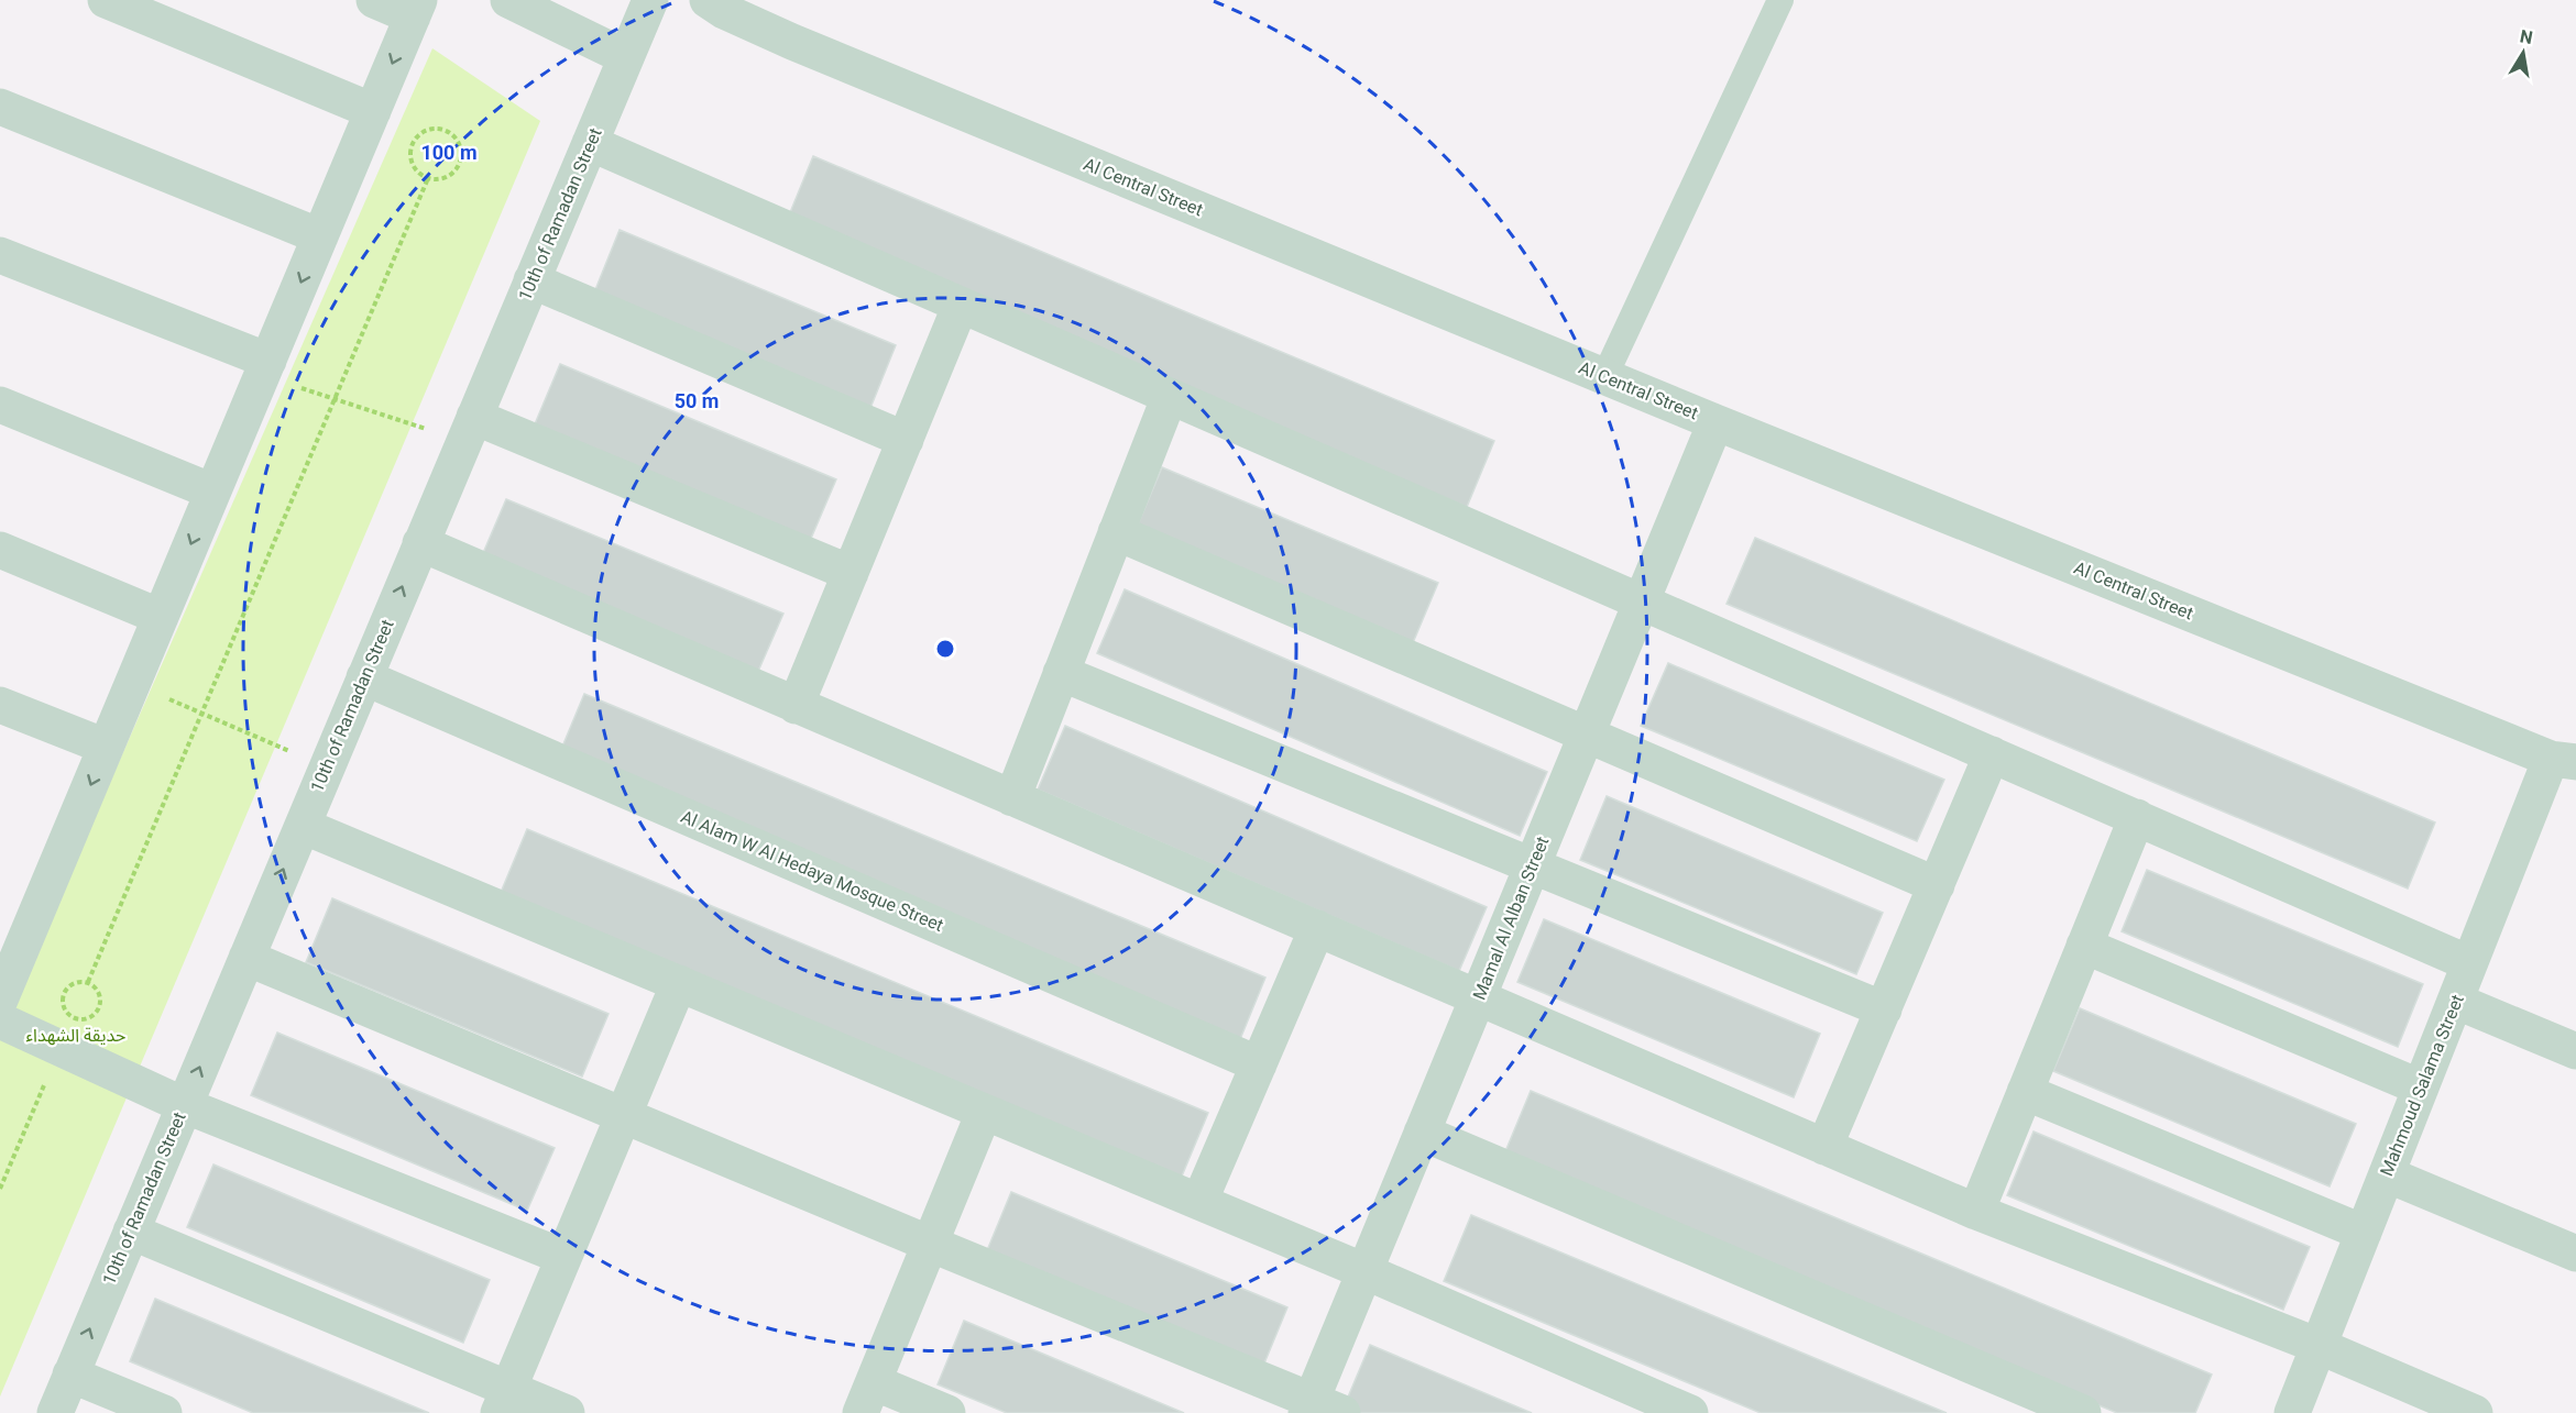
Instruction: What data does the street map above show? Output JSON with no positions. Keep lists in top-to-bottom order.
{
  "streets": {
    "street": [
      "Al Central Street",
      "10th of Ramadan Street",
      "Al Alam W Al Hedaya Mosque Street",
      "Mamal Al Alban Street",
      "Mahmoud Salama Street"
    ]
  },
  "crossings": [
    ["Al Central Street", "Mamal Al Alban Street"],
    ["Al Central Street", "Mahmoud Salama Street"],
    ["10th of Ramadan Street", "Al Alam W Al Hedaya Mosque Street"]
  ],
  "parks": ["حديقة الشهداء"],
  "north": "top",
  "rings": ["100 m", "50 m"]
}
